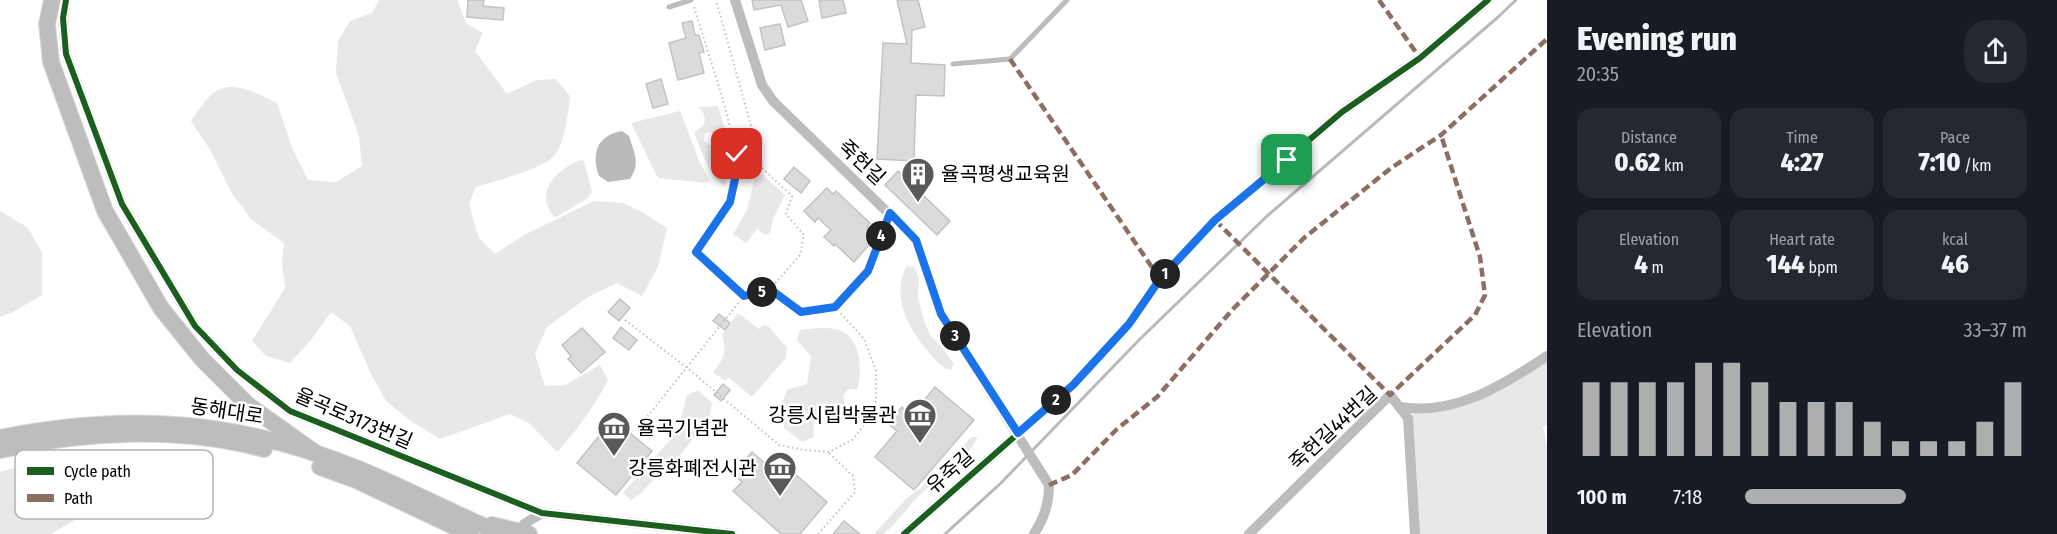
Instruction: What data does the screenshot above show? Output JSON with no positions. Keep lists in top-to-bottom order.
{
  "streets": {
    "main road": ["동해대로"],
    "street": [
      "죽헌길",
      "율곡로3173번길",
      "죽헌길44번길",
      "유죽길"
    ]
  },
  "crossings": [
    ["죽헌길", "유죽길"]
  ],
  "places": {
    "building": ["율곡평생교육원"],
    "museum": ["강릉시립박물관", "율곡기념관", "강릉화폐전시관"]
  },
  "legend": ["Cycle path", "Path"],
  "page": {
    "heading": ["Evening run", "20:35"],
    "stats": [
      ["Distance", "0.62 km"],
      ["Time", "4:27"],
      ["Pace", "7:10 /km"],
      ["Elevation", "4 m"],
      ["Heart rate", "144 bpm"],
      ["kcal", "46"]
    ],
    "pins": [
      "4",
      "1",
      "5",
      "3",
      "2"
    ],
    "chart": ["Elevation", "33–37 m"],
    "list": [
      {
        "name": "100 m",
        "note": "7:18"
      }
    ]
  }
}
